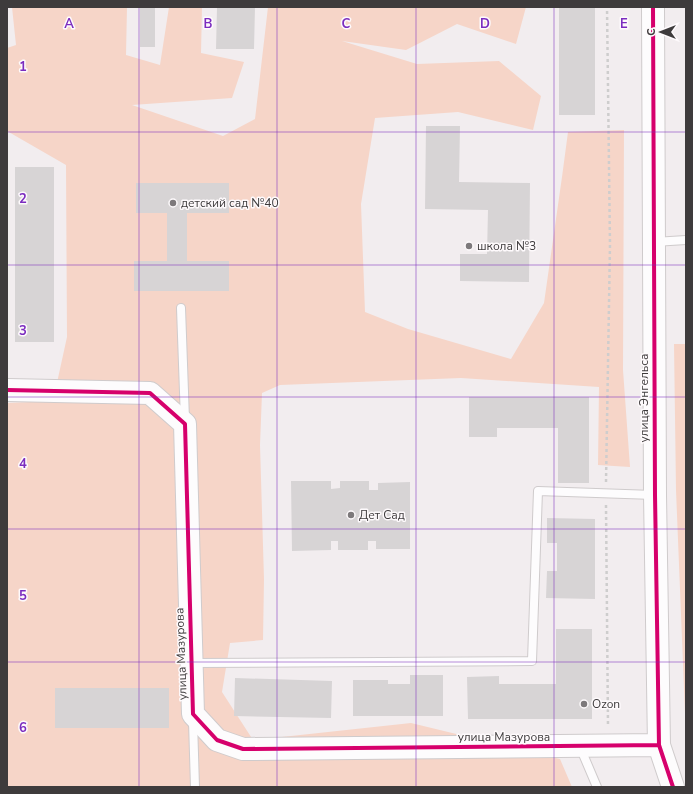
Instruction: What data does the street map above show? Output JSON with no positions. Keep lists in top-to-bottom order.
{
  "streets": {
    "street": ["улица Энгельса", "улица Мазурова"]
  },
  "crossings": [
    ["улица Энгельса", "улица Мазурова"]
  ],
  "places": [
    "детский сад №40",
    "школа №3",
    "Дет Сад",
    "Ozon"
  ],
  "north": "left",
  "grid": {
    "columns": [
      "A",
      "B",
      "C",
      "D",
      "E"
    ],
    "rows": [
      "1",
      "2",
      "3",
      "4",
      "5",
      "6"
    ]
  }
}
